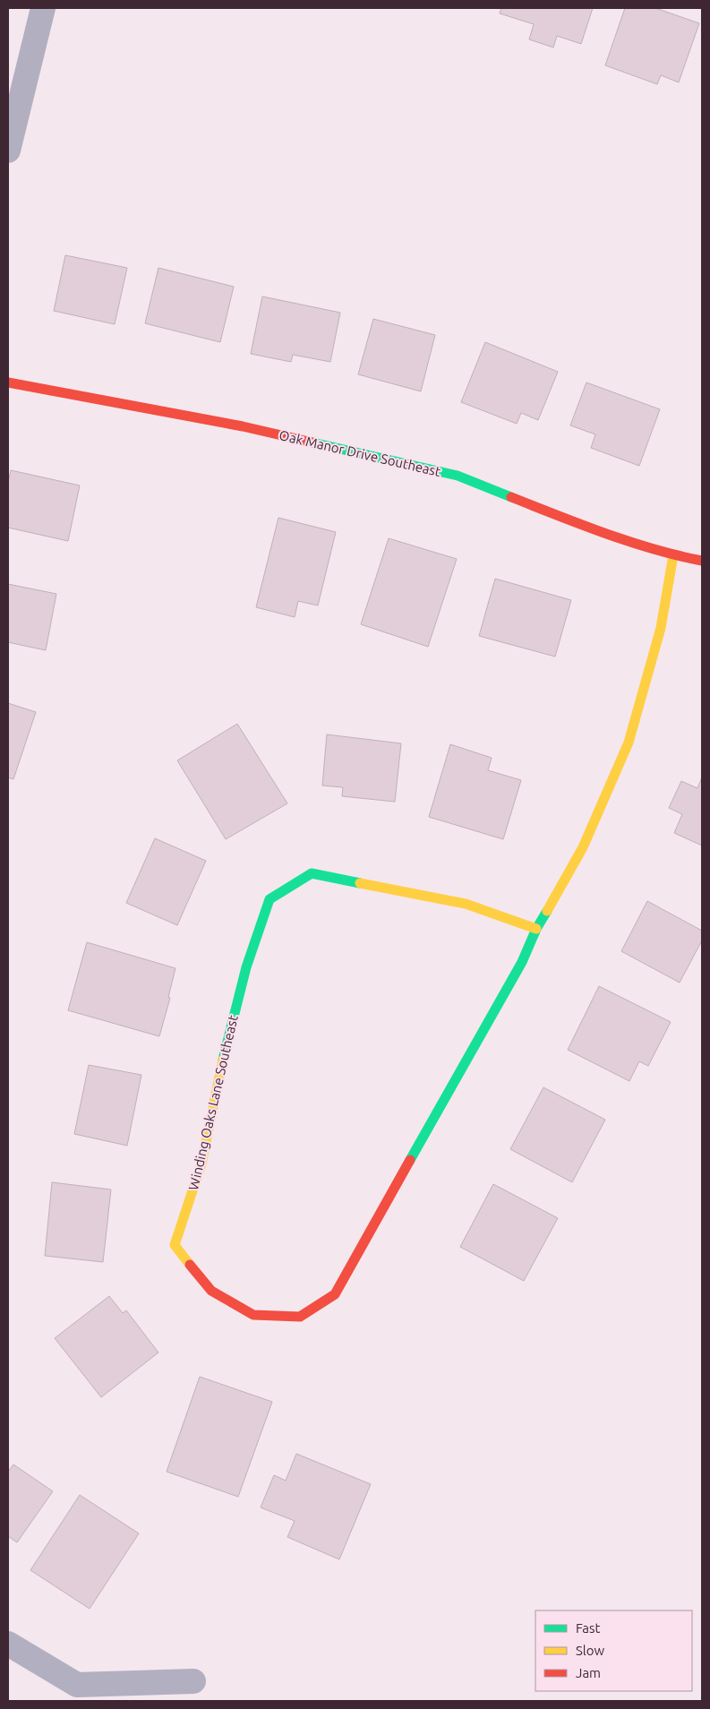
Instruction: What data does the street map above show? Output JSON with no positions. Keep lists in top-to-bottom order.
{
  "streets": {
    "street": ["Oak Manor Drive Southeast", "Winding Oaks Lane Southeast"]
  },
  "crossings": [
    ["Oak Manor Drive Southeast", "Winding Oaks Lane Southeast"]
  ],
  "legend": ["Fast", "Slow", "Jam"]
}
